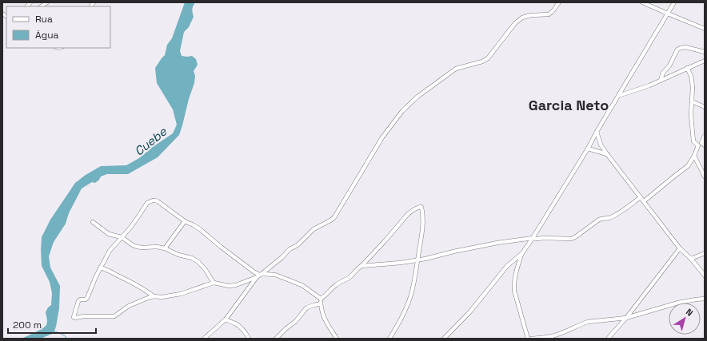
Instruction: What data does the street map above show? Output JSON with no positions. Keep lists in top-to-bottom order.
{
  "districts": ["Garcia Neto"],
  "water": ["Cuebe"],
  "legend": ["Rua", "Água"],
  "scale_bar": "200 m",
  "north": "top right"
}
